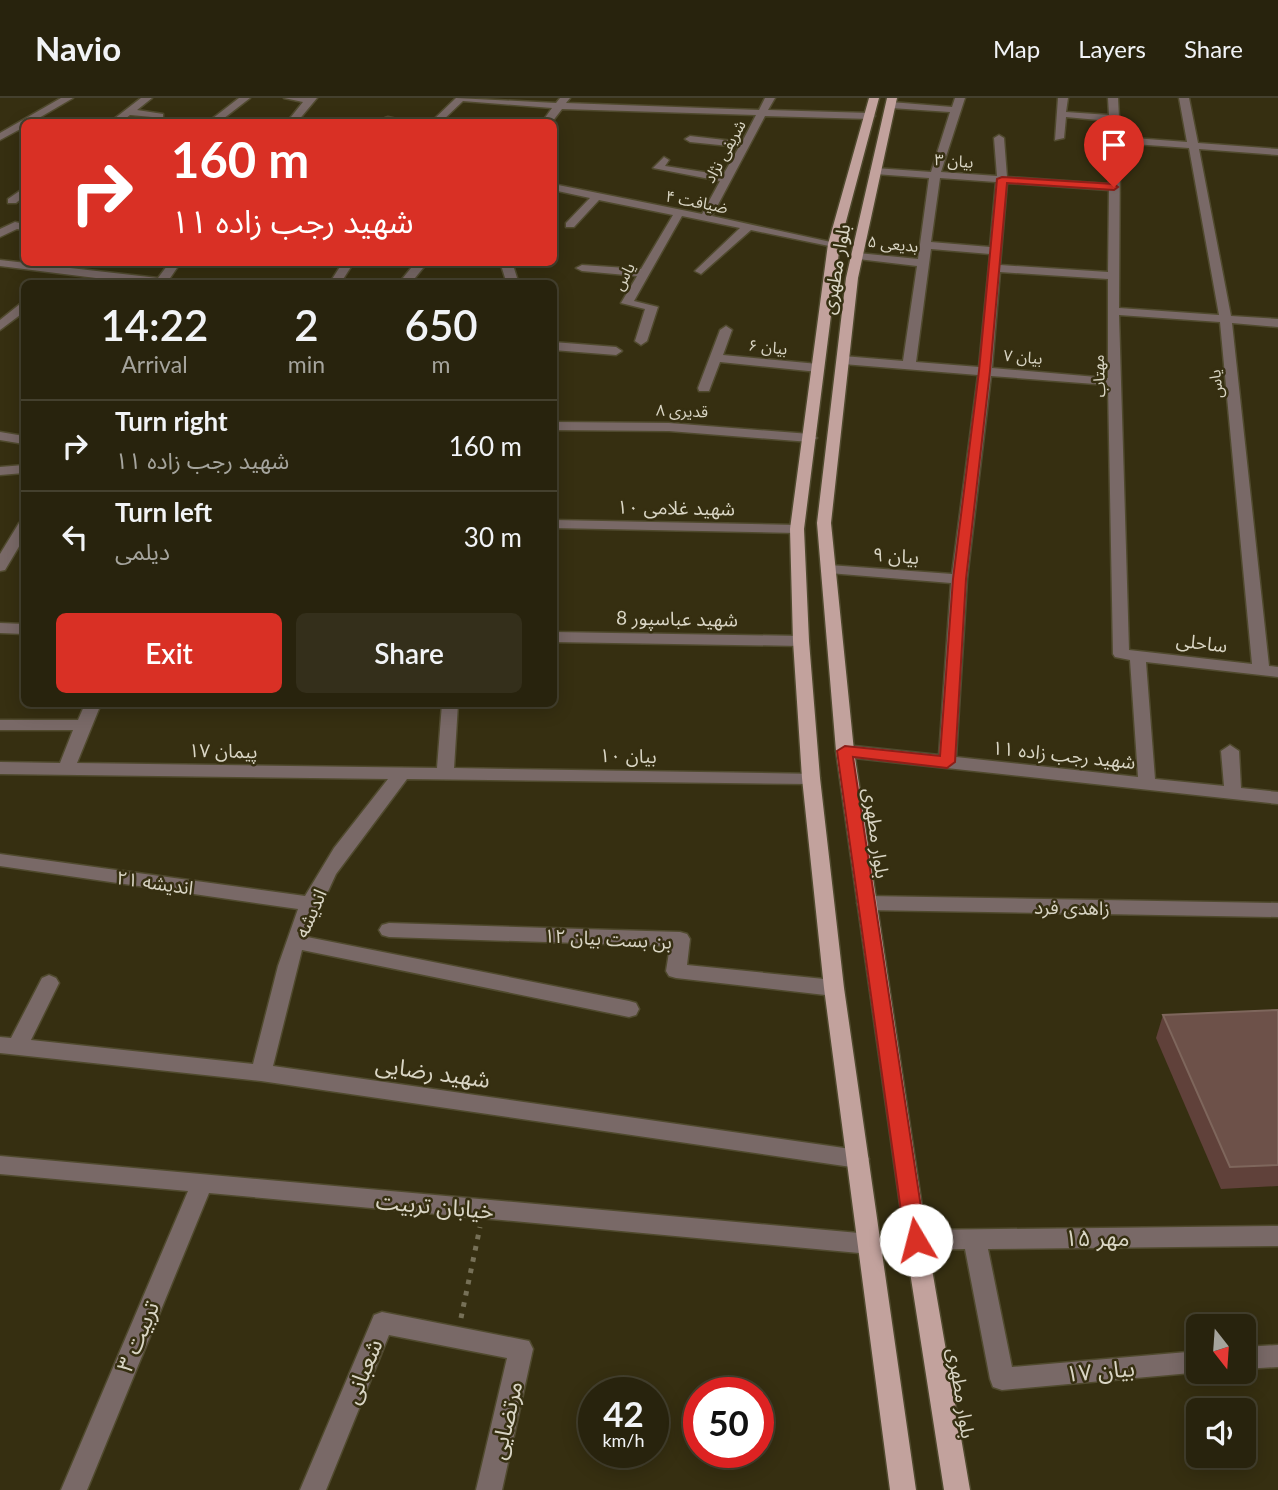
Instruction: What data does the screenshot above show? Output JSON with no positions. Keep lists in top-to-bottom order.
{
  "streets": {
    "main road": ["بلوار مطهری"],
    "street": [
      "شریفی نژاد",
      "بیان ۳",
      "ضیافت ۴",
      "بدیعی ۵",
      "یاس",
      "بیان ۶",
      "بیان ۷",
      "مهتاب",
      "قدیری ۸",
      "شهید غلامی ۱۰",
      "بیان ۹",
      "شهید عباسپور 8",
      "ساحلی",
      "پیمان ۱۷",
      "شهید رجب زاده ۱۱",
      "بیان ۱۰",
      "اندیشه ۲۱",
      "زاهدی فرد",
      "اندیشه",
      "بن بست بیان ۱۲",
      "شهید رضایی",
      "خیابان تربیت",
      "مهر ۱۵",
      "تربیت ۳",
      "بیان ۱۷",
      "شعبانی",
      "مرتضایی"
    ]
  },
  "crossings": [
    ["شریفی نژاد", "ضیافت ۴"],
    ["بیان ۳", "بلوار مطهری"],
    ["بیان ۳", "مهتاب"],
    ["ضیافت ۴", "بلوار مطهری"],
    ["ضیافت ۴", "یاس"],
    ["بدیعی ۵", "بلوار مطهری"],
    ["بلوار مطهری", "بیان ۶"],
    ["بلوار مطهری", "بیان ۷"],
    ["بلوار مطهری", "قدیری ۸"],
    ["بلوار مطهری", "شهید غلامی ۱۰"],
    ["بلوار مطهری", "بیان ۹"],
    ["بلوار مطهری", "شهید عباسپور 8"],
    ["بلوار مطهری", "شهید رجب زاده ۱۱"],
    ["بلوار مطهری", "بیان ۱۰"],
    ["بلوار مطهری", "زاهدی فرد"],
    ["بلوار مطهری", "بن بست بیان ۱۲"],
    ["بلوار مطهری", "شهید رضایی"],
    ["بلوار مطهری", "خیابان تربیت"],
    ["بلوار مطهری", "مهر ۱۵"],
    ["یاس", "ساحلی"],
    ["بیان ۷", "مهتاب"],
    ["مهتاب", "ساحلی"],
    ["پیمان ۱۷", "بیان ۱۰"],
    ["پیمان ۱۷", "اندیشه"],
    ["اندیشه ۲۱", "اندیشه"],
    ["اندیشه", "شهید رضایی"],
    ["خیابان تربیت", "تربیت ۳"],
    ["مهر ۱۵", "بیان ۱۷"],
    ["شعبانی", "مرتضایی"]
  ],
  "north": "bottom",
  "page": {
    "header": "Navio",
    "nav": ["Map", "Layers", "Share"],
    "turn": ["160 m", "شهید رجب زاده ۱۱"],
    "eta": [
      "14:22",
      "Arrival",
      "2",
      "min",
      "650",
      "m"
    ],
    "list": [
      {
        "name": "Turn right",
        "note": "شهید رجب زاده ۱۱",
        "value": "160 m"
      },
      {
        "name": "Turn left",
        "note": "دیلمی",
        "value": "30 m"
      }
    ],
    "buttons": ["Exit", "Share"],
    "speed": "42 km/h",
    "limit": "50"
  }
}
